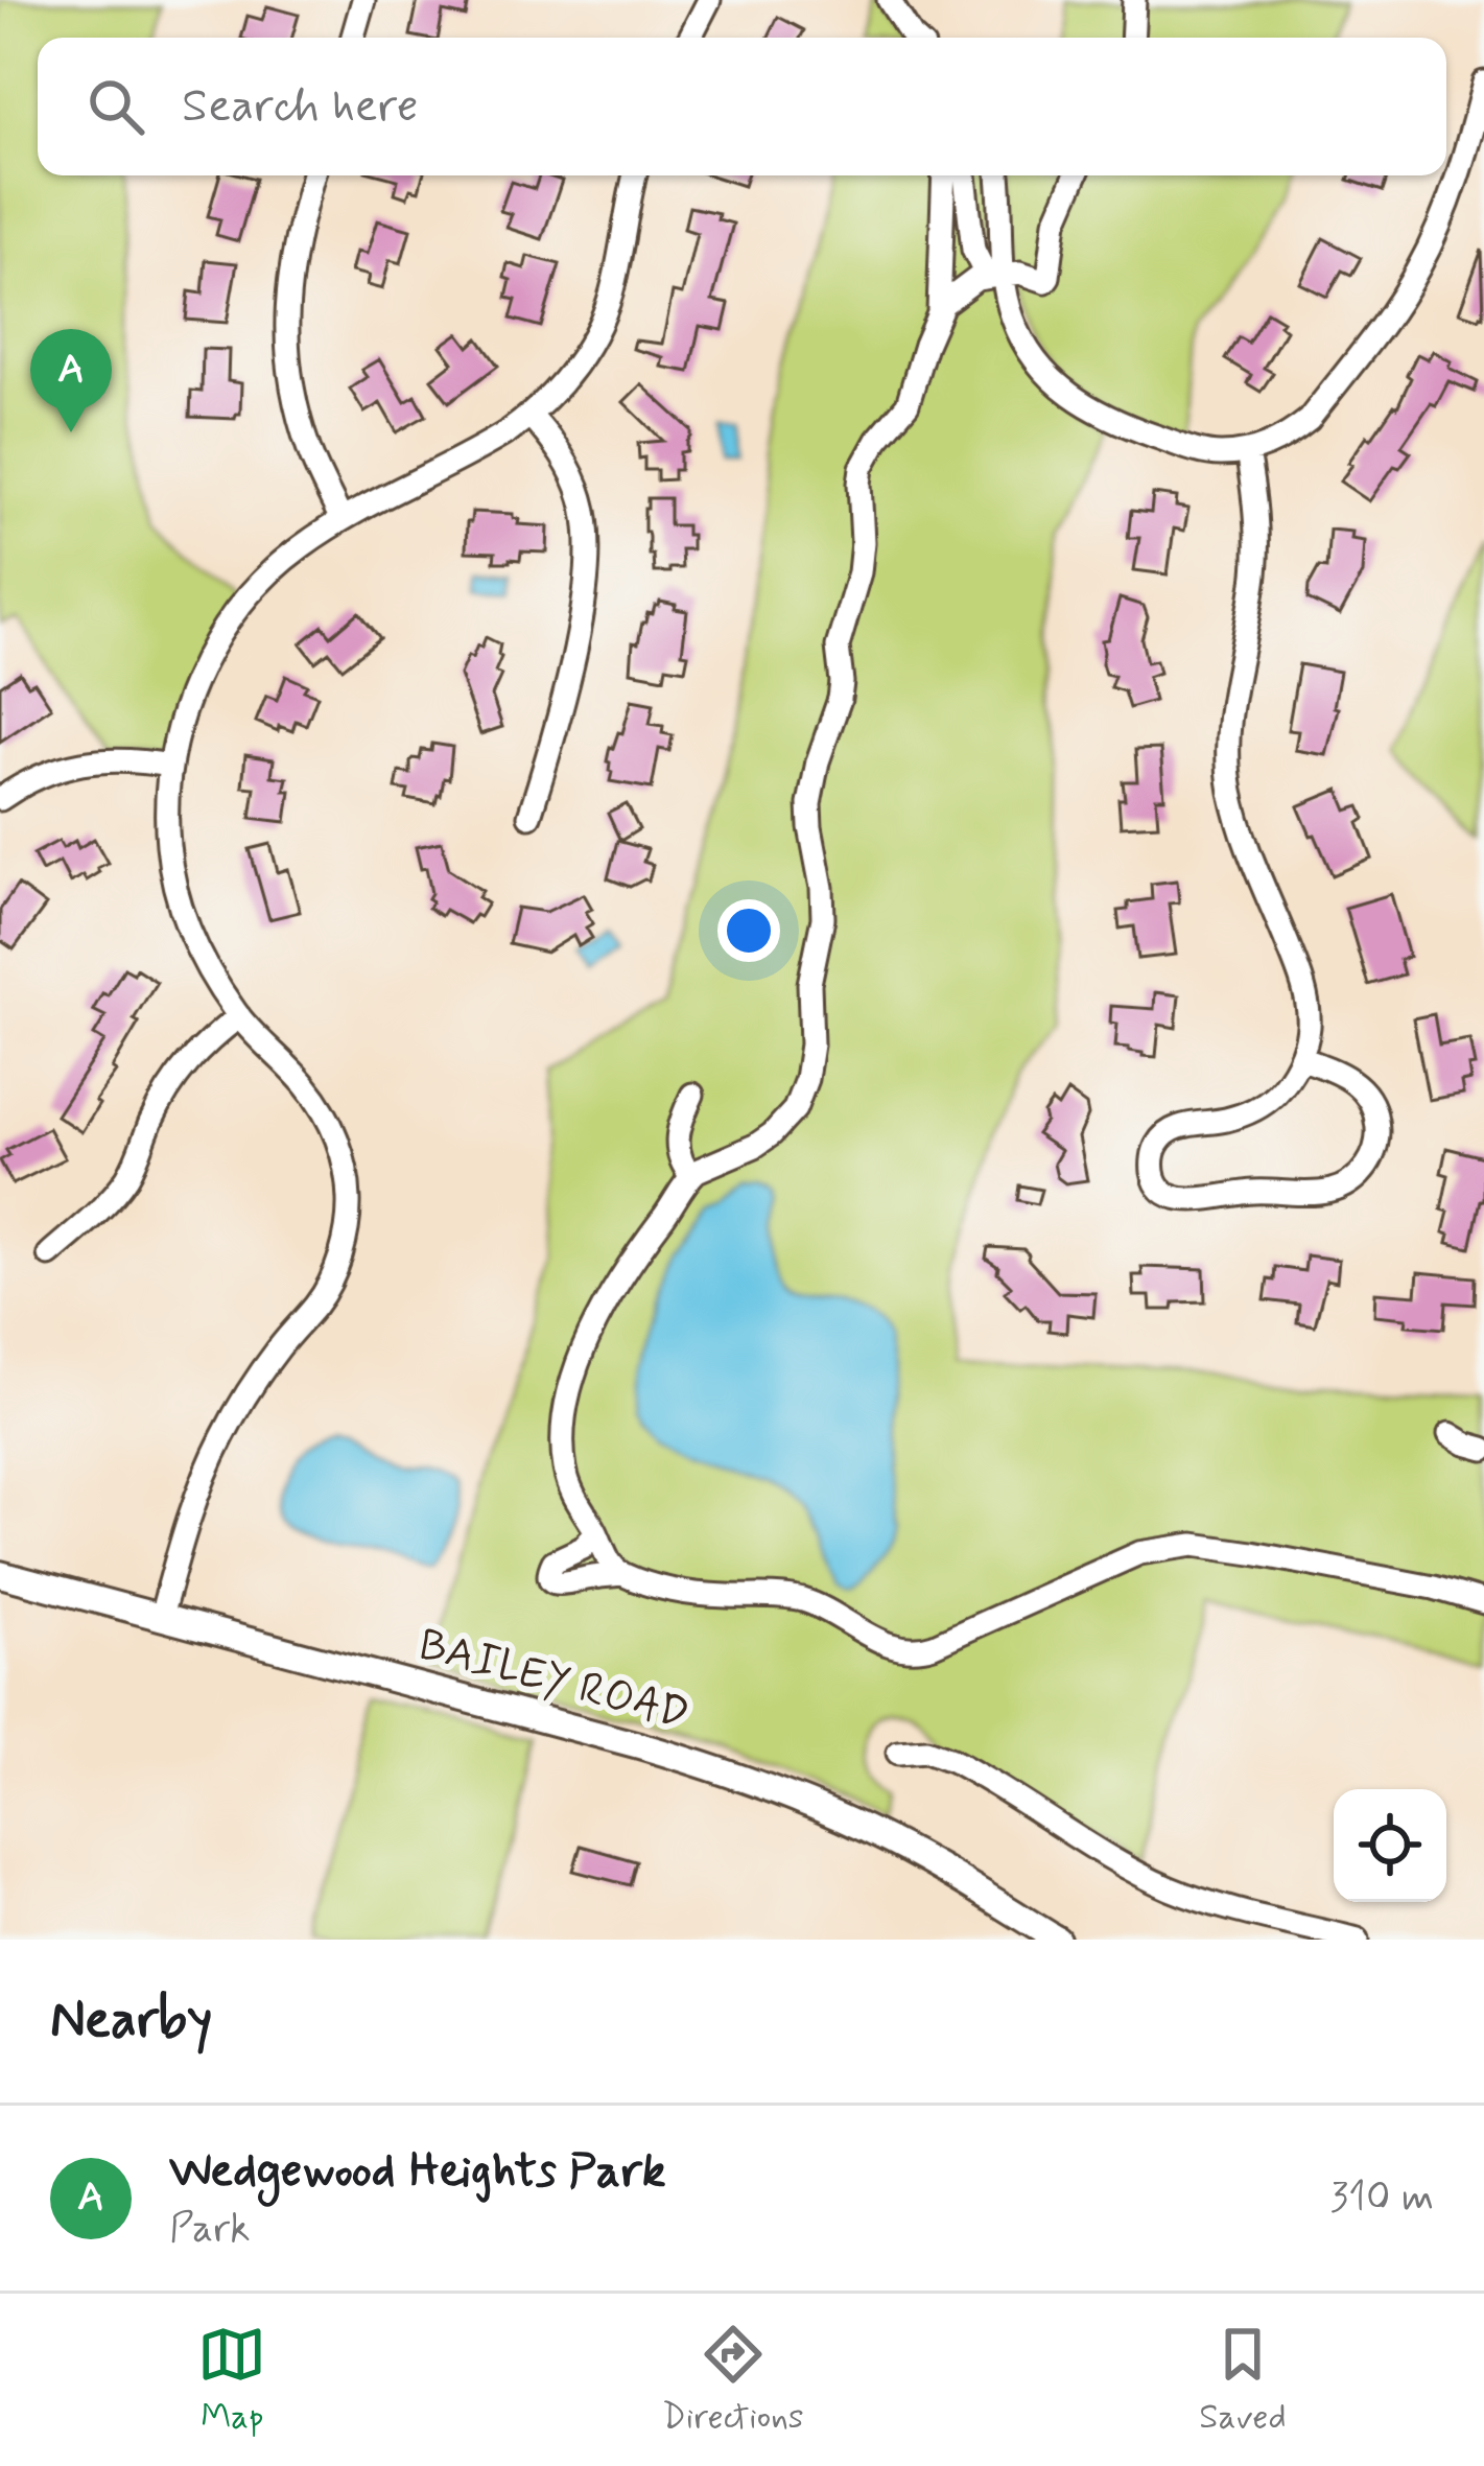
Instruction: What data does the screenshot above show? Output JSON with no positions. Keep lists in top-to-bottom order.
{
  "streets": {
    "main road": ["BAILEY ROAD"]
  },
  "page": {
    "search": "Search here",
    "pins": "A",
    "heading": "Nearby",
    "list": [
      {
        "mark": "A",
        "name": "Wedgewood Heights Park",
        "note": "Park",
        "value": "310 m"
      }
    ],
    "nav": ["Map", "Directions", "Saved"]
  }
}
